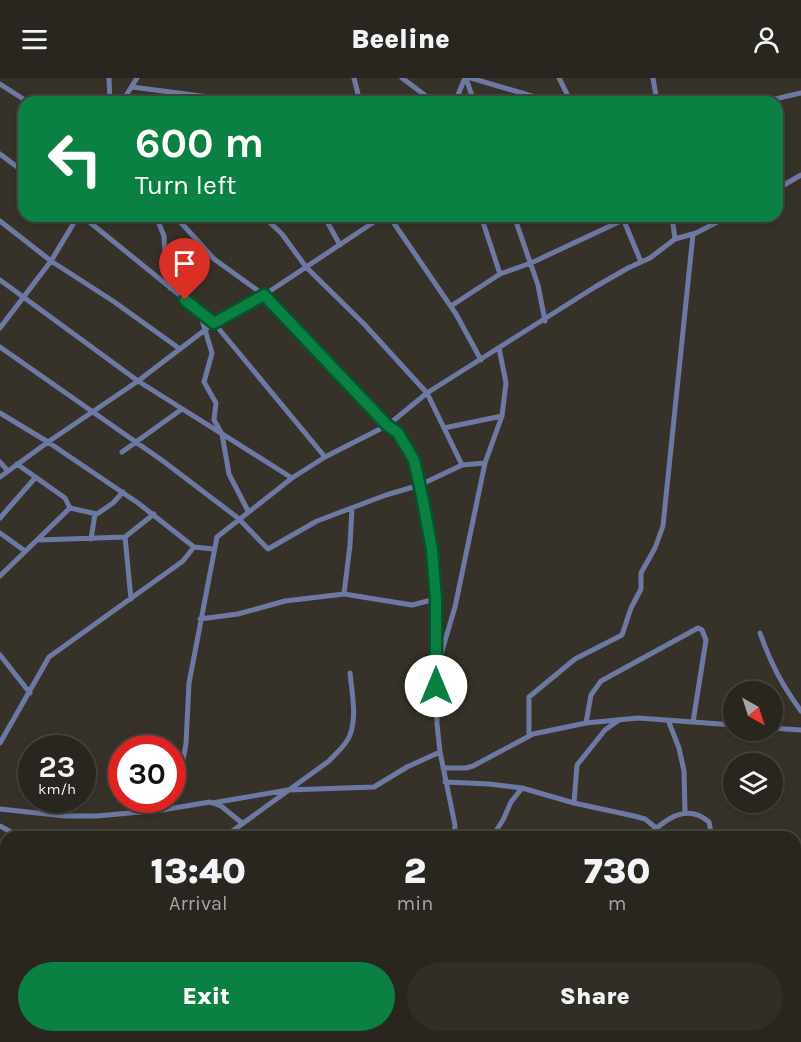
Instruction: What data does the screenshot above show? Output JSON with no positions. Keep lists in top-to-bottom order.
{
  "north": "bottom right",
  "page": {
    "header": "Beeline",
    "turn": ["600 m", "Turn left"],
    "speed": "23 km/h",
    "limit": "30",
    "eta": [
      "13:40",
      "Arrival",
      "2",
      "min",
      "730",
      "m"
    ],
    "buttons": ["Exit", "Share"]
  }
}
